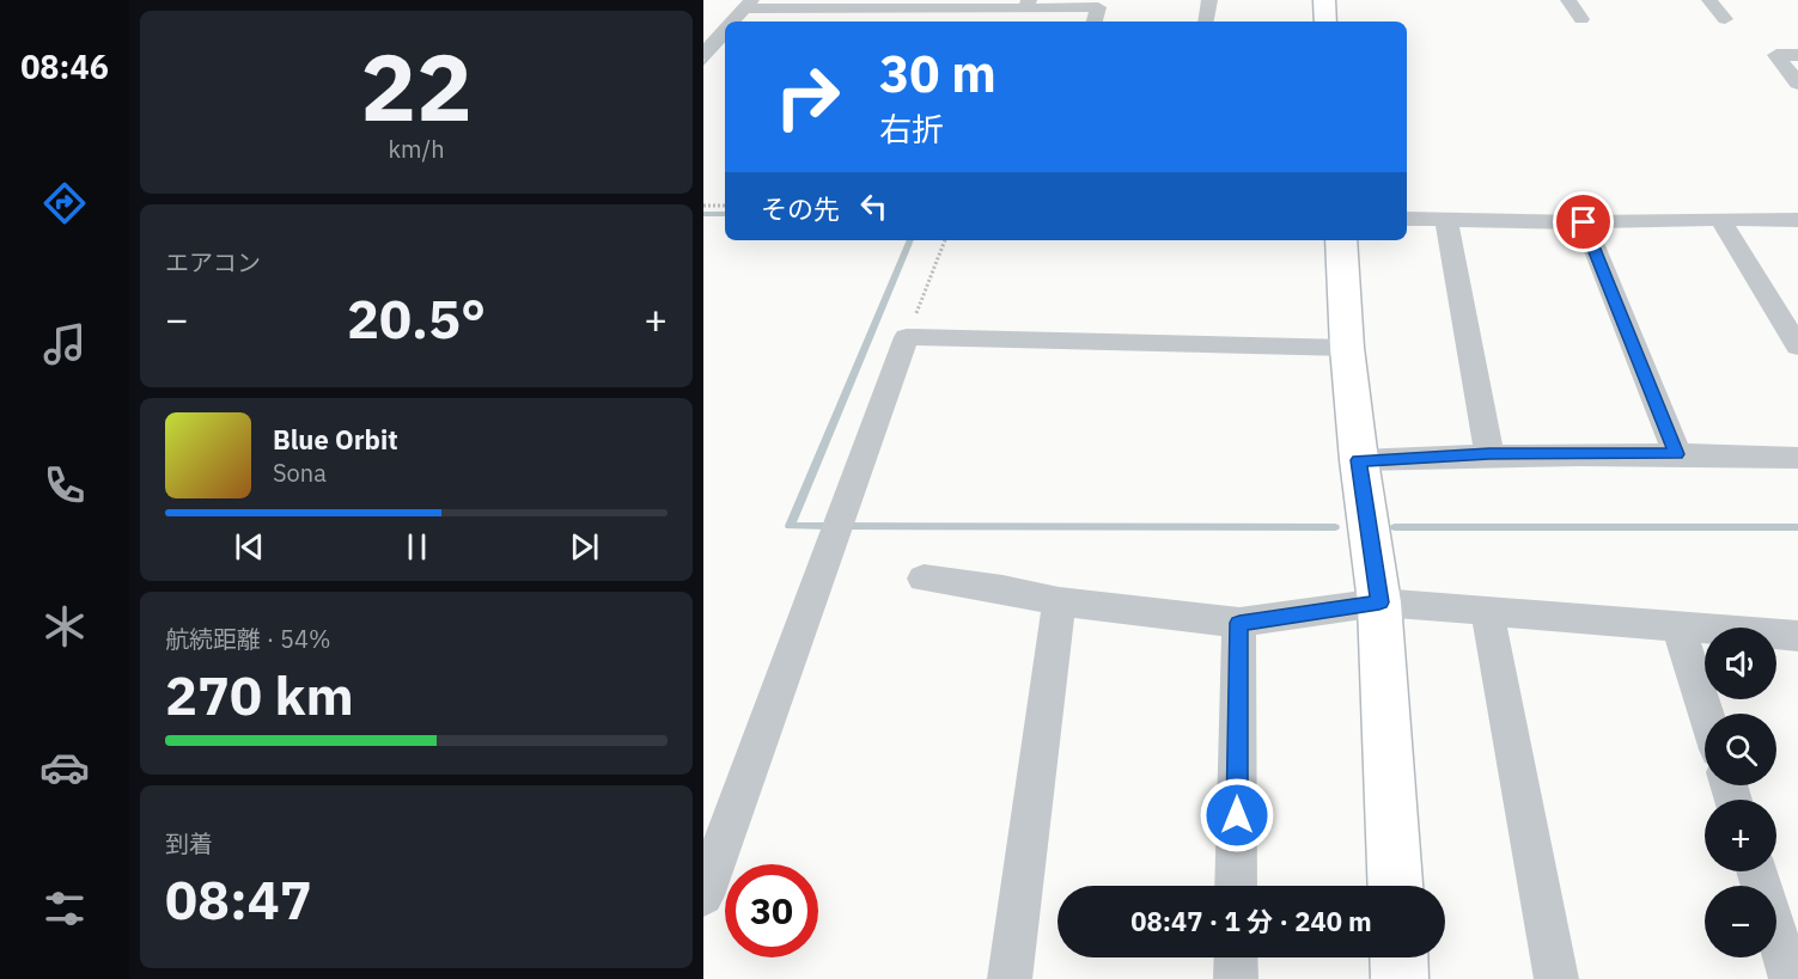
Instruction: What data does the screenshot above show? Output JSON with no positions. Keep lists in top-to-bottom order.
{
  "page": {
    "tabs": "08:46",
    "tile": [
      ["22", "km/h"],
      "エアコン",
      ["航続距離 · 54%", "270 km"],
      ["到着", "08:47"]
    ],
    "turn": ["30 m", "右折"],
    "then": "その先",
    "heat": ["−", "20.5°", "+"],
    "song": ["Blue Orbit", "Sona"],
    "map_buttons": ["+", "−"],
    "limit": "30",
    "trip": "08:47 · 1 分 · 240 m"
  }
}
